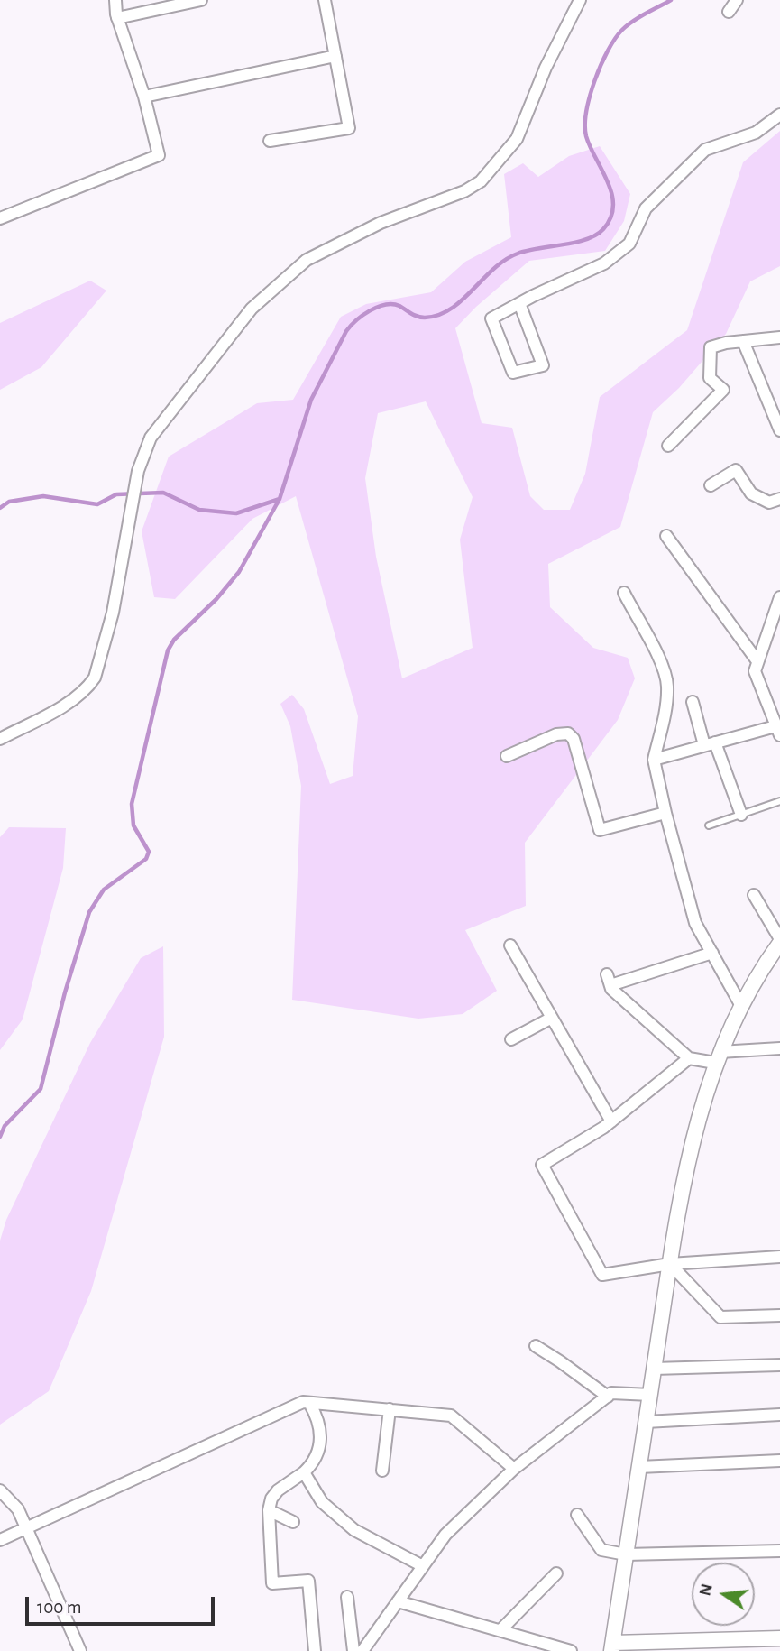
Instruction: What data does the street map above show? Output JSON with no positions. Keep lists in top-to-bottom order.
{
  "scale_bar": "100 m",
  "north": "left"
}
